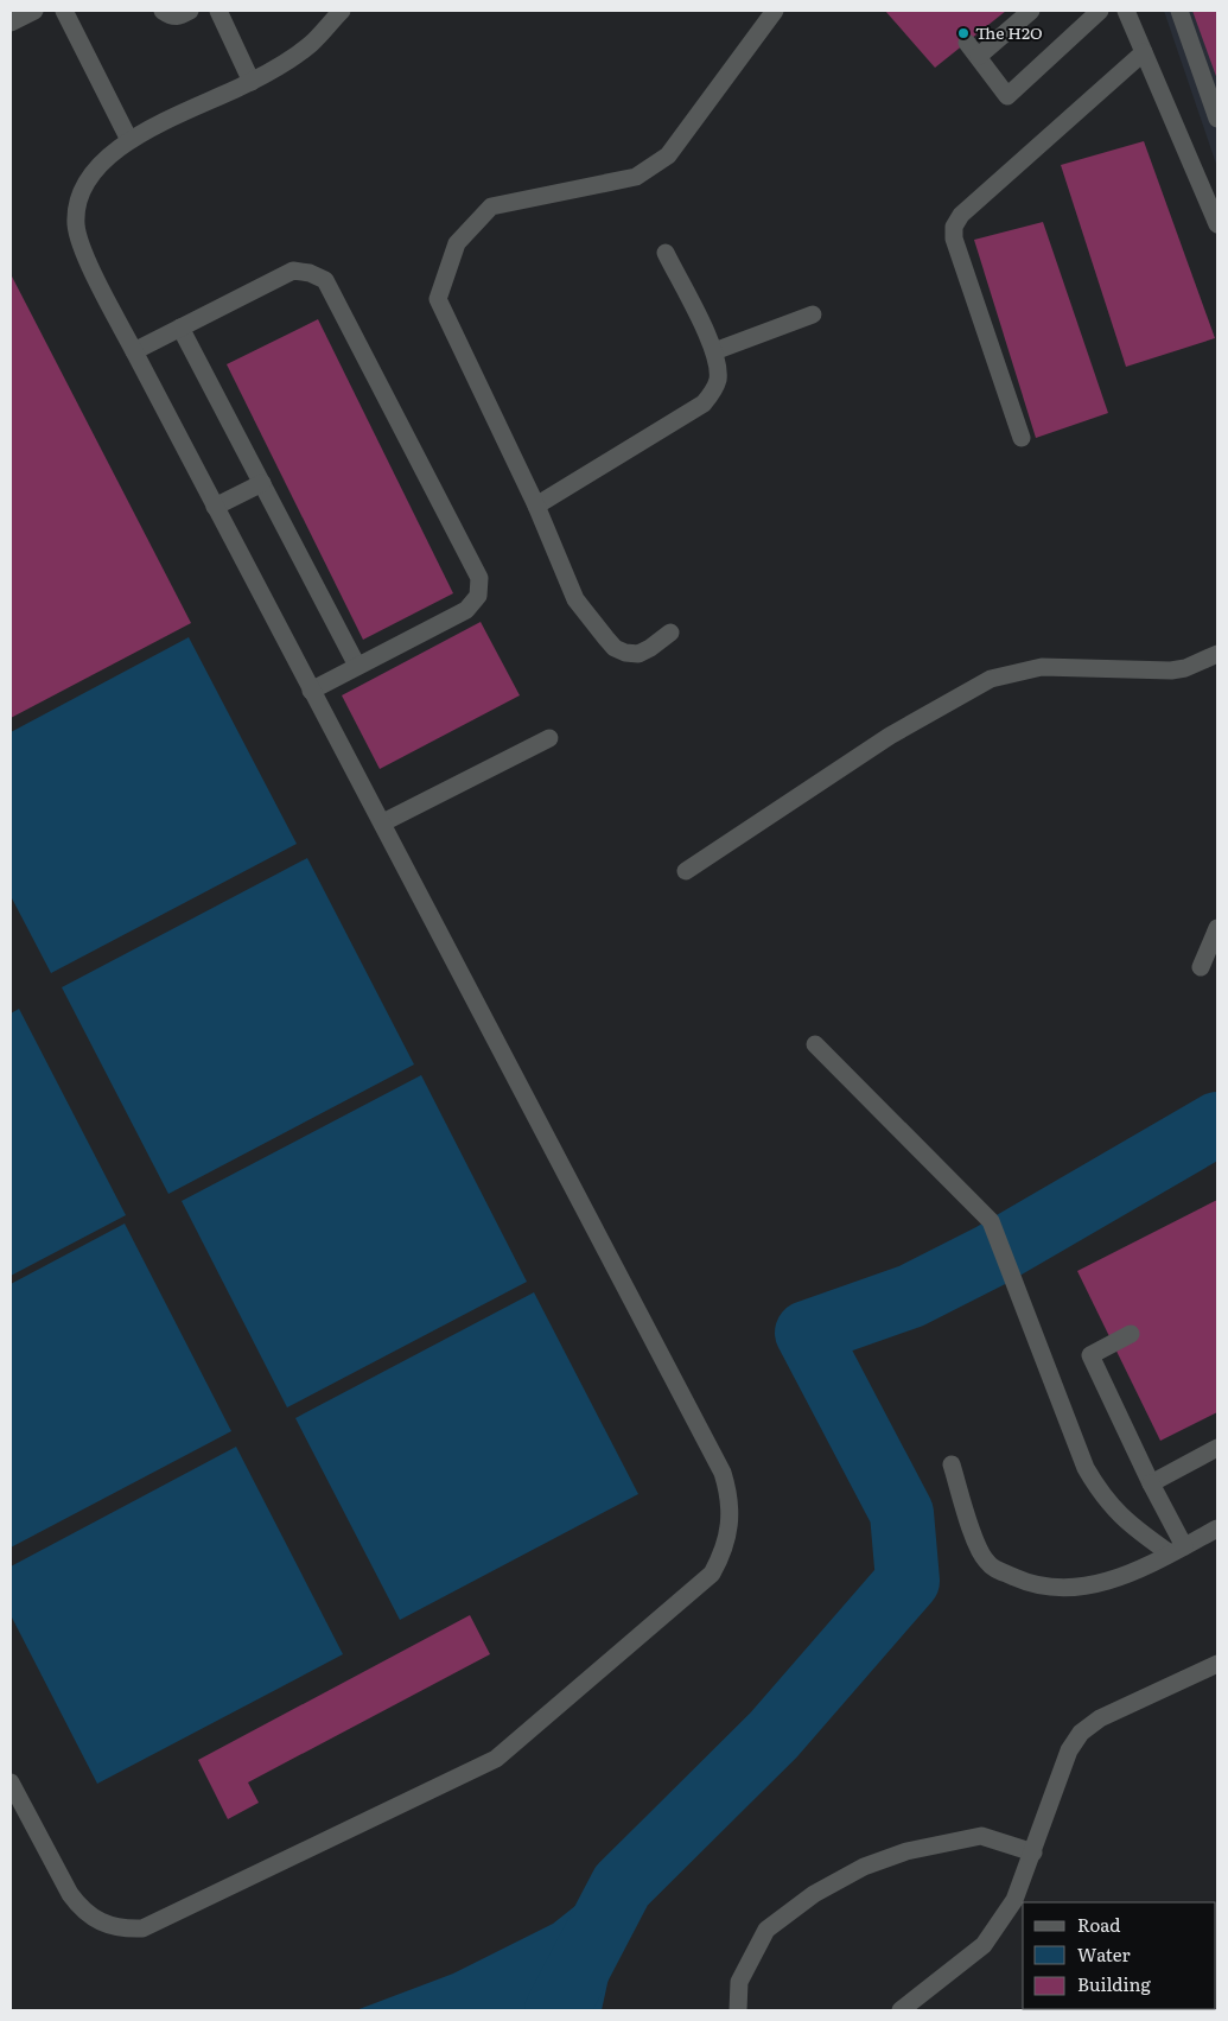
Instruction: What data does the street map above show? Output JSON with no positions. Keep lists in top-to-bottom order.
{
  "places": ["The H2O"],
  "legend": ["Road", "Water", "Building"]
}
